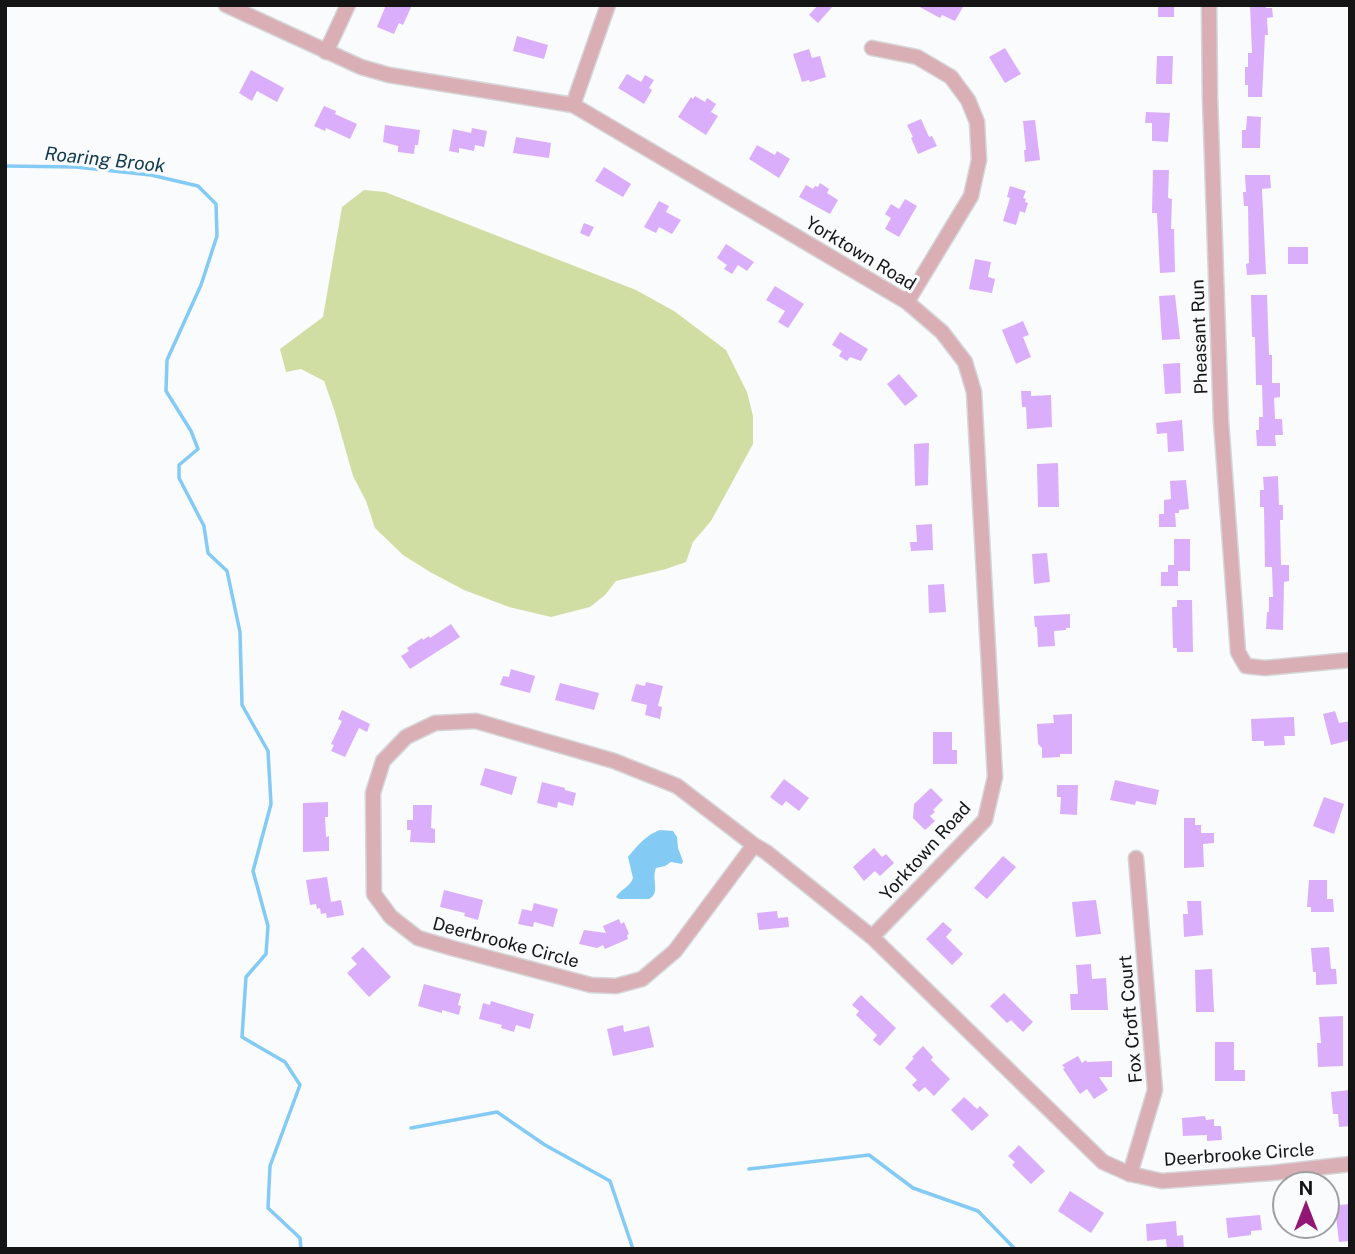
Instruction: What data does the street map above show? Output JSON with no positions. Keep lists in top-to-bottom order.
{
  "streets": {
    "street": [
      "Yorktown Road",
      "Pheasant Run",
      "Deerbrooke Circle",
      "Fox Croft Court"
    ]
  },
  "crossings": [
    ["Yorktown Road", "Deerbrooke Circle"],
    ["Deerbrooke Circle", "Fox Croft Court"]
  ],
  "water": ["Roaring Brook"],
  "north": "top"
}
